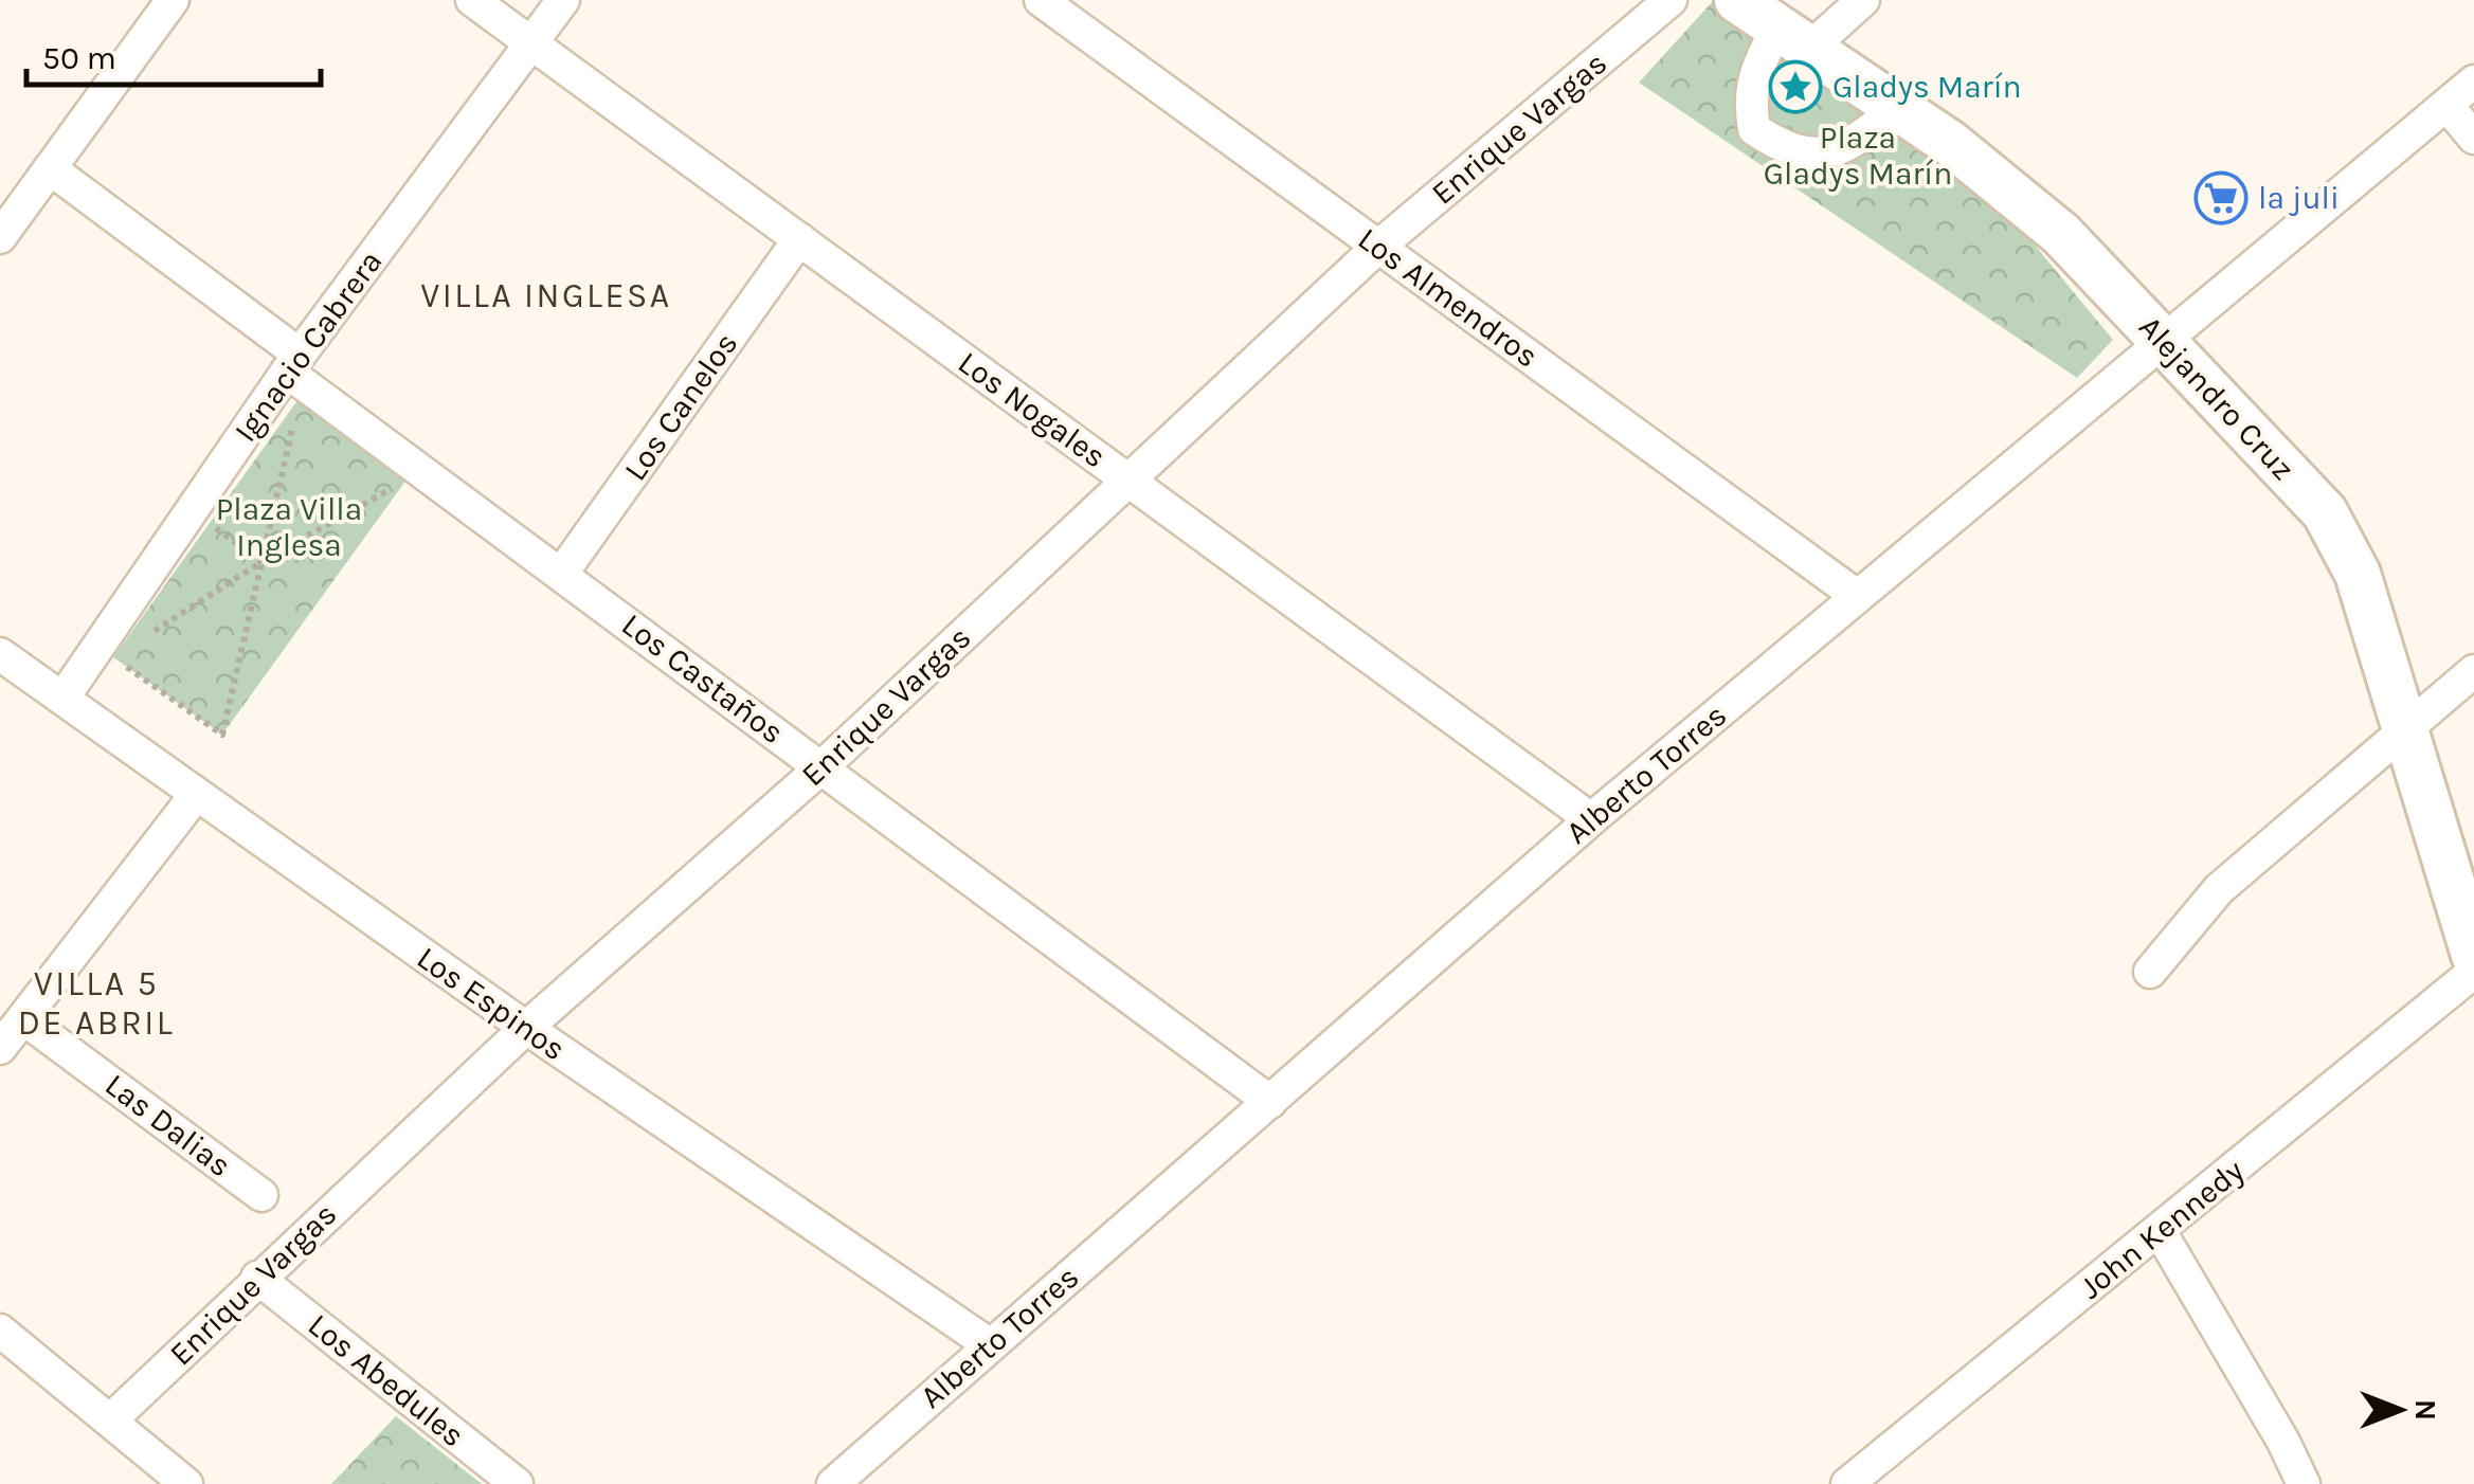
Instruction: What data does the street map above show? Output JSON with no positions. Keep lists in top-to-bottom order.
{
  "streets": {
    "main road": ["Alejandro Cruz"],
    "street": [
      "Enrique Vargas",
      "Los Almendros",
      "Ignacio Cabrera",
      "Los Canelos",
      "Los Nogales",
      "Los Castaños",
      "Alberto Torres",
      "Los Espinos",
      "Las Dalias",
      "John Kennedy",
      "Los Abedules"
    ]
  },
  "crossings": [
    ["Enrique Vargas", "Los Almendros"],
    ["Enrique Vargas", "Los Nogales"],
    ["Enrique Vargas", "Los Castaños"],
    ["Enrique Vargas", "Los Espinos"],
    ["Enrique Vargas", "Los Abedules"],
    ["Los Almendros", "Alberto Torres"],
    ["Ignacio Cabrera", "Los Nogales"],
    ["Ignacio Cabrera", "Los Castaños"],
    ["Ignacio Cabrera", "Los Espinos"],
    ["Alejandro Cruz", "Alberto Torres"],
    ["Los Canelos", "Los Nogales"],
    ["Los Canelos", "Los Castaños"],
    ["Los Nogales", "Alberto Torres"],
    ["Los Castaños", "Alberto Torres"],
    ["Alberto Torres", "Los Espinos"]
  ],
  "districts": ["VILLA INGLESA", "VILLA 5 DE ABRIL"],
  "parks": ["Plaza Gladys Marín", "Plaza Villa Inglesa"],
  "places": {
    "place": ["Gladys Marín"],
    "supermarket": ["la juli"]
  },
  "scale_bar": "50 m",
  "north": "right"
}
